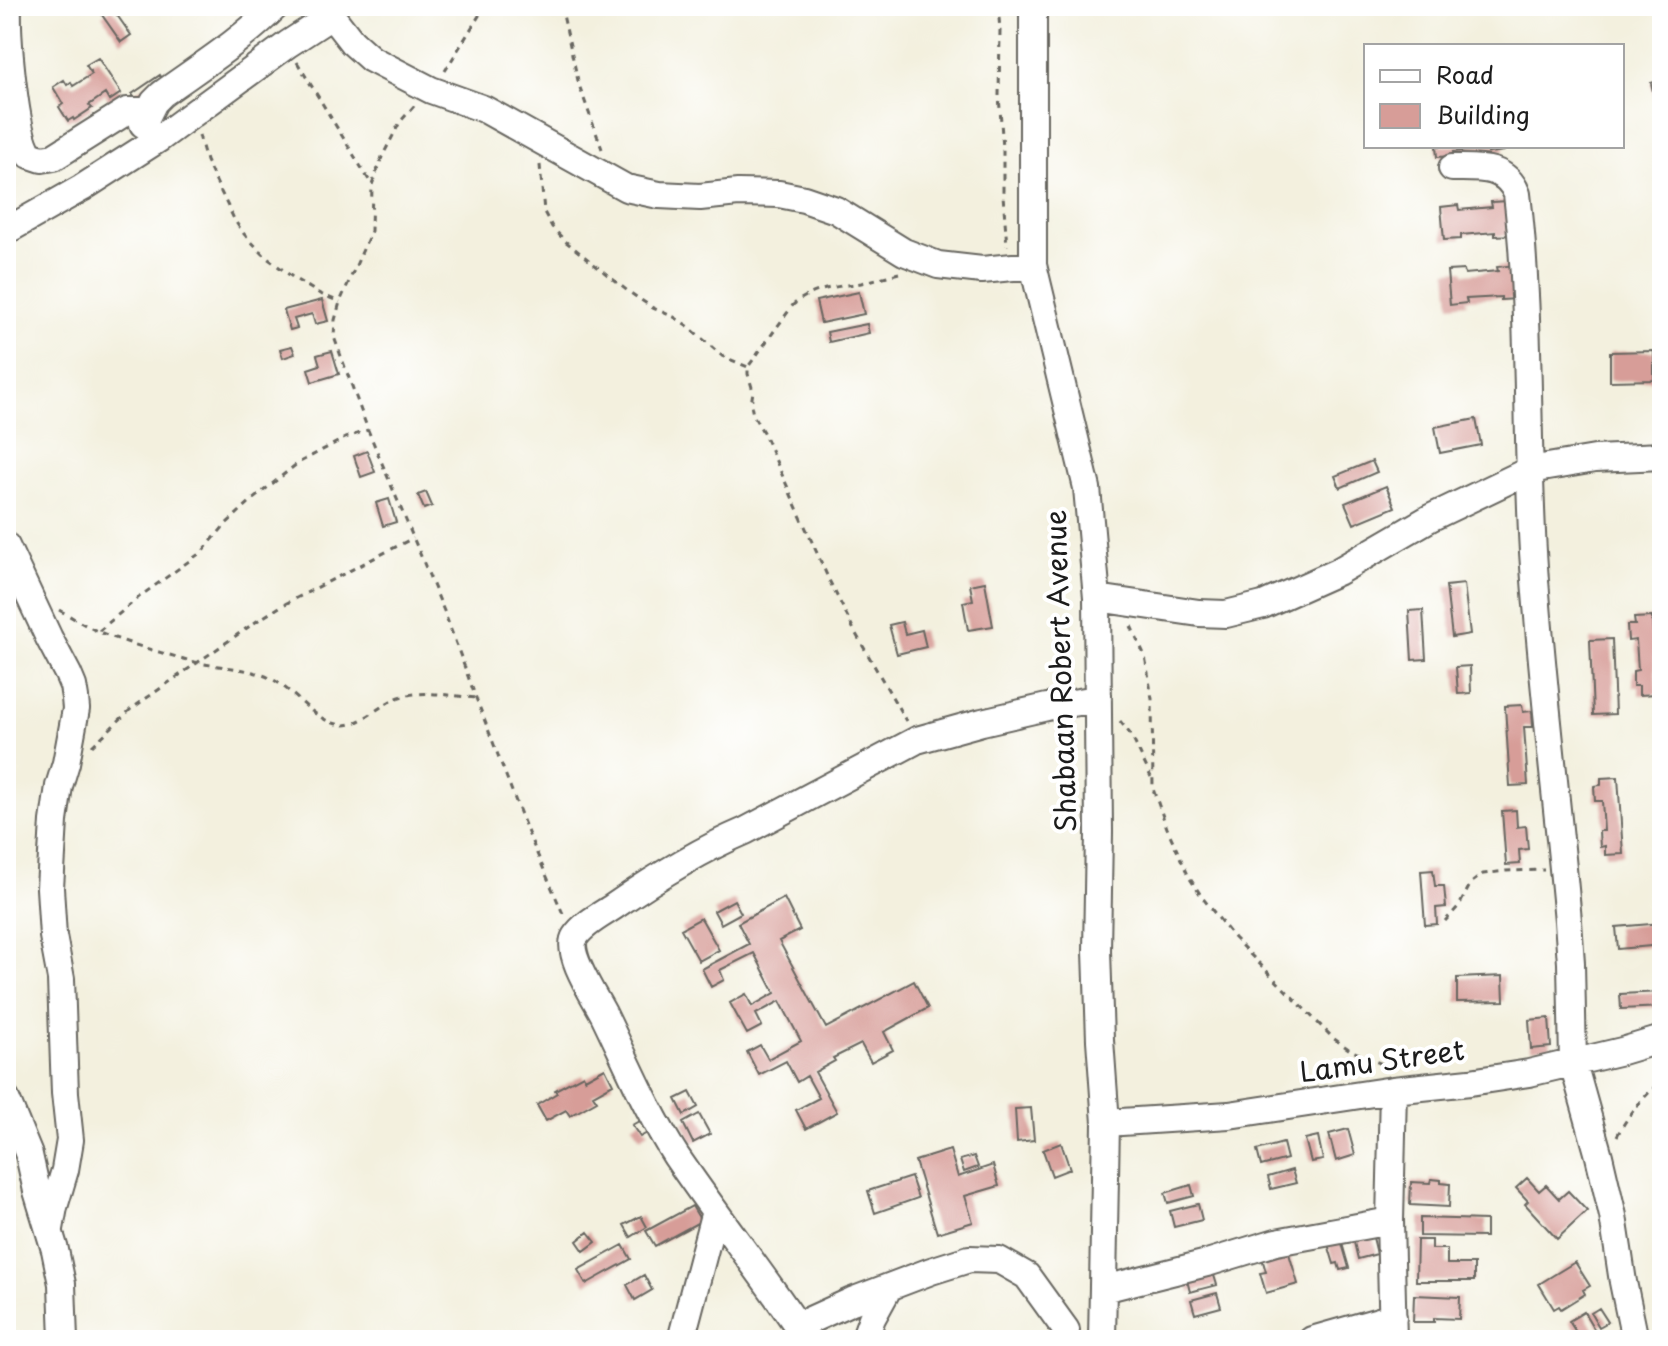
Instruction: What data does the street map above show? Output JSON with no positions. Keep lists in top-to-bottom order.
{
  "streets": {
    "street": ["Shabaan Robert Avenue", "Lamu Street"]
  },
  "crossings": [
    ["Shabaan Robert Avenue", "Lamu Street"]
  ],
  "legend": ["Road", "Building"]
}
